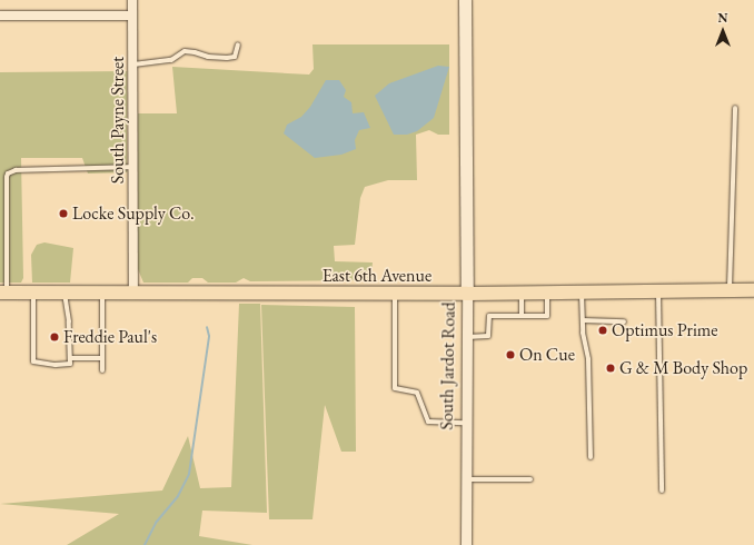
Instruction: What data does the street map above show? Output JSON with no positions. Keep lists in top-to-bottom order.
{
  "streets": {
    "main road": ["East 6th Avenue", "South Jardot Road"],
    "street": ["South Payne Street"]
  },
  "crossings": [
    ["South Payne Street", "East 6th Avenue"],
    ["East 6th Avenue", "South Jardot Road"]
  ],
  "places": [
    "Locke Supply Co.",
    "Optimus Prime",
    "Freddie Paul's",
    "On Cue",
    "G & M Body Shop"
  ],
  "north": "top"
}
